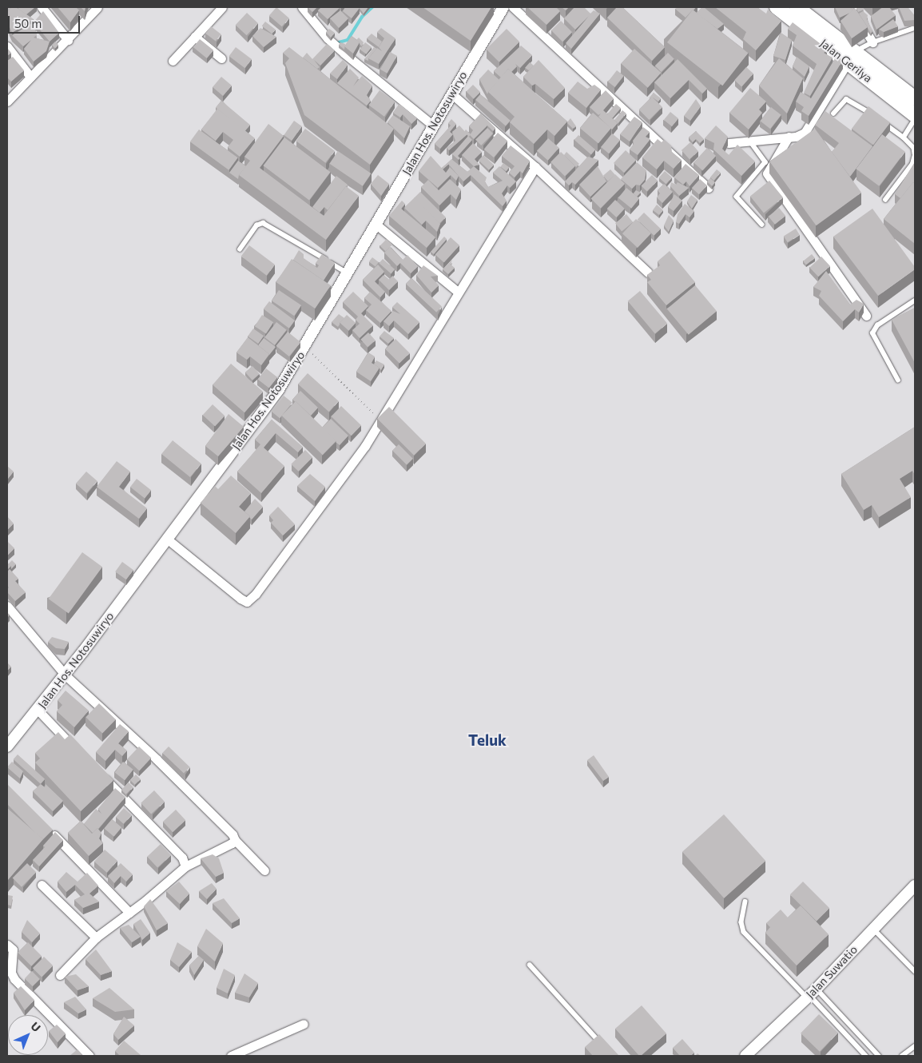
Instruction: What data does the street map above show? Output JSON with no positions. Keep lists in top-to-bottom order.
{
  "streets": {
    "highway": ["Jalan Gerilya"],
    "street": ["Jalan Hos. Notosuwiryo", "Jalan Suwatio"]
  },
  "districts": ["Teluk"],
  "scale_bar": "50 m",
  "north": "top right"
}
